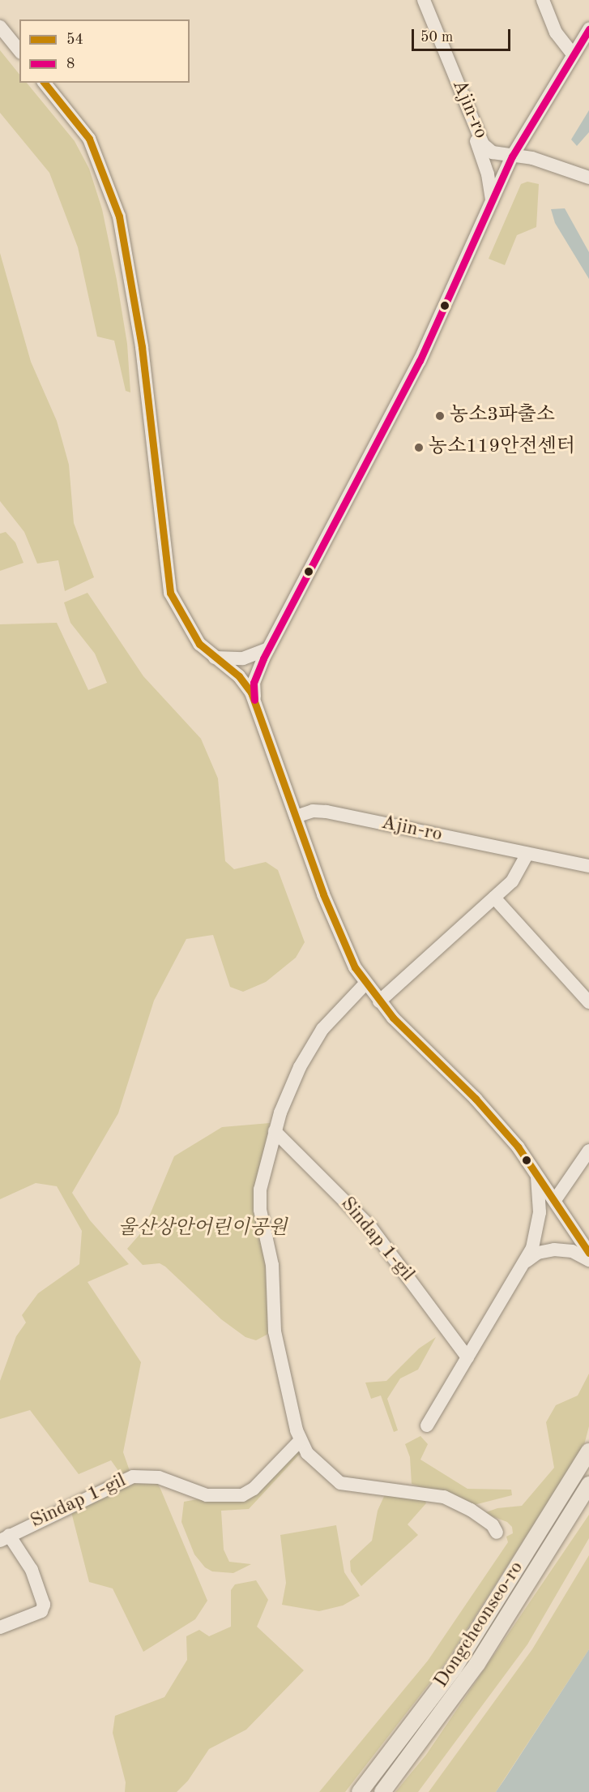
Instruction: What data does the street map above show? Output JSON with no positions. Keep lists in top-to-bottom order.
{
  "streets": {
    "main road": ["Dongcheonseo-ro"],
    "street": ["Ajin-ro", "Sindap 1-gil"]
  },
  "parks": ["울산상안어린이공원"],
  "places": ["농소3파출소", "농소119안전센터"],
  "lines": ["transit line 8", "transit line 54"],
  "legend": ["54", "8"],
  "scale_bar": "50 m"
}
